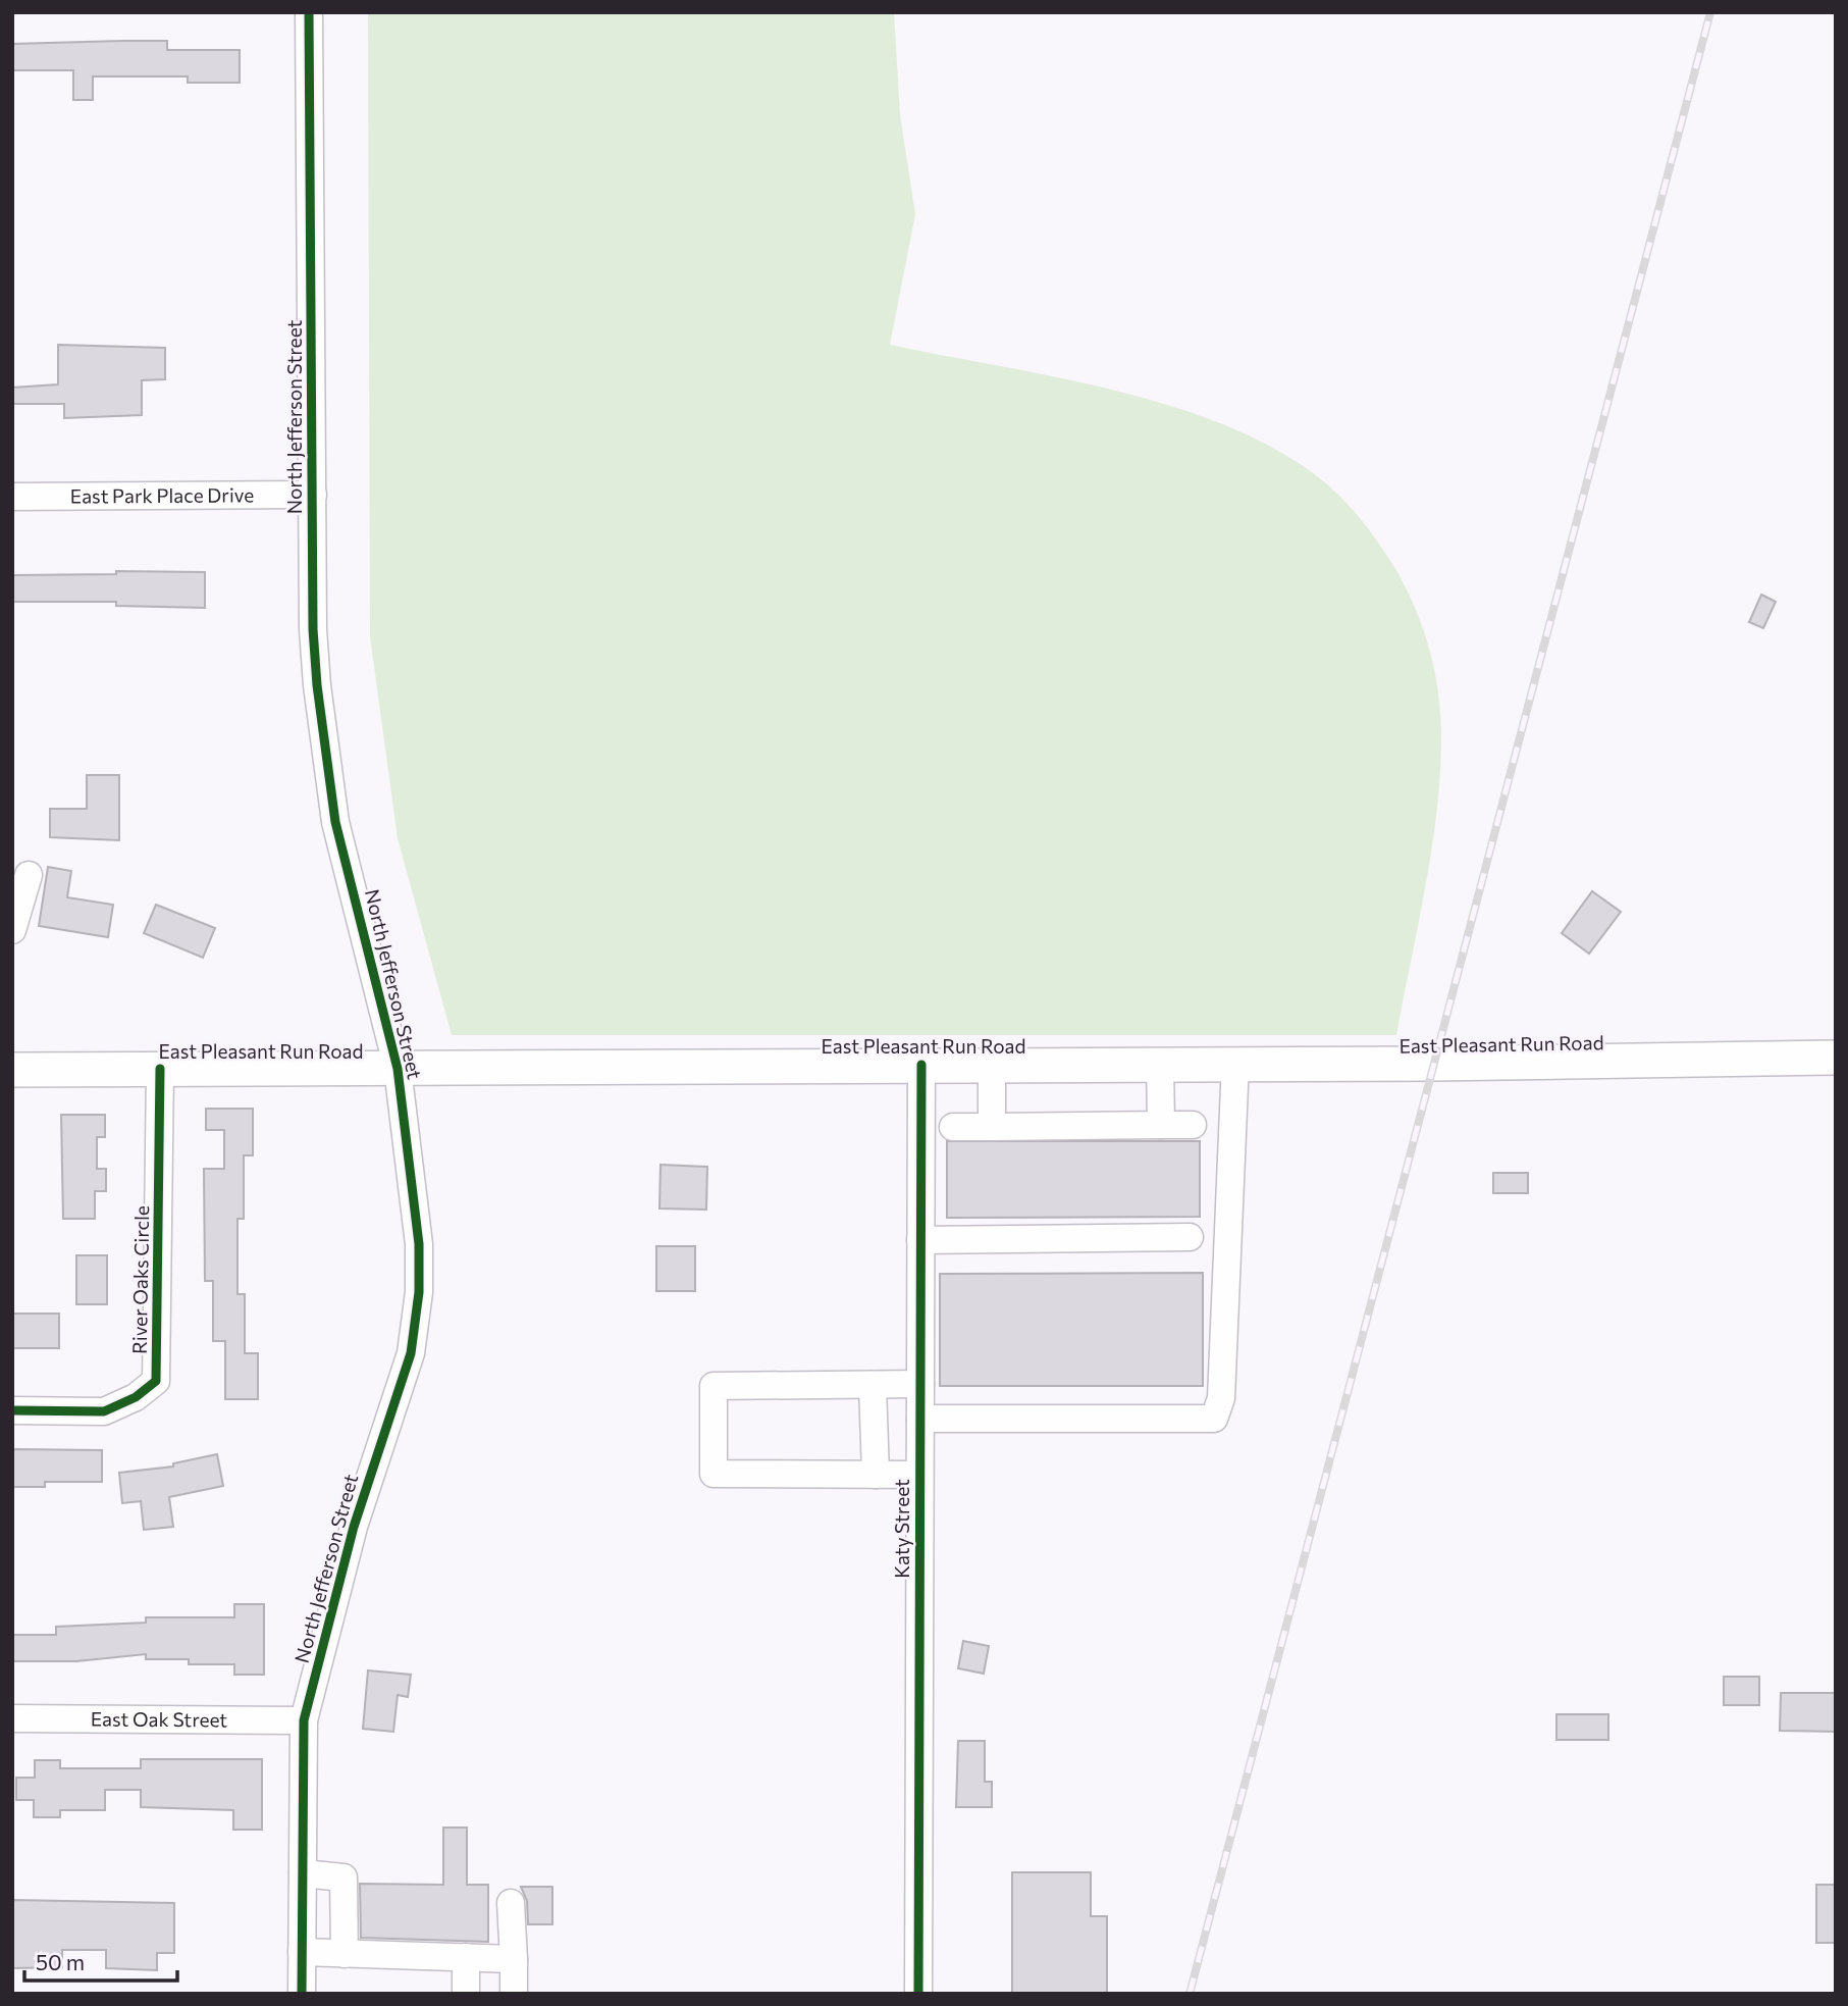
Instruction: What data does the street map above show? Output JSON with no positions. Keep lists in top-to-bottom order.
{
  "streets": {
    "main road": ["East Pleasant Run Road"],
    "street": [
      "North Jefferson Street",
      "East Park Place Drive",
      "River Oaks Circle",
      "Katy Street",
      "East Oak Street"
    ]
  },
  "crossings": [
    ["North Jefferson Street", "East Park Place Drive"],
    ["North Jefferson Street", "East Pleasant Run Road"],
    ["North Jefferson Street", "East Oak Street"],
    ["East Pleasant Run Road", "River Oaks Circle"],
    ["East Pleasant Run Road", "Katy Street"]
  ],
  "scale_bar": "50 m"
}
